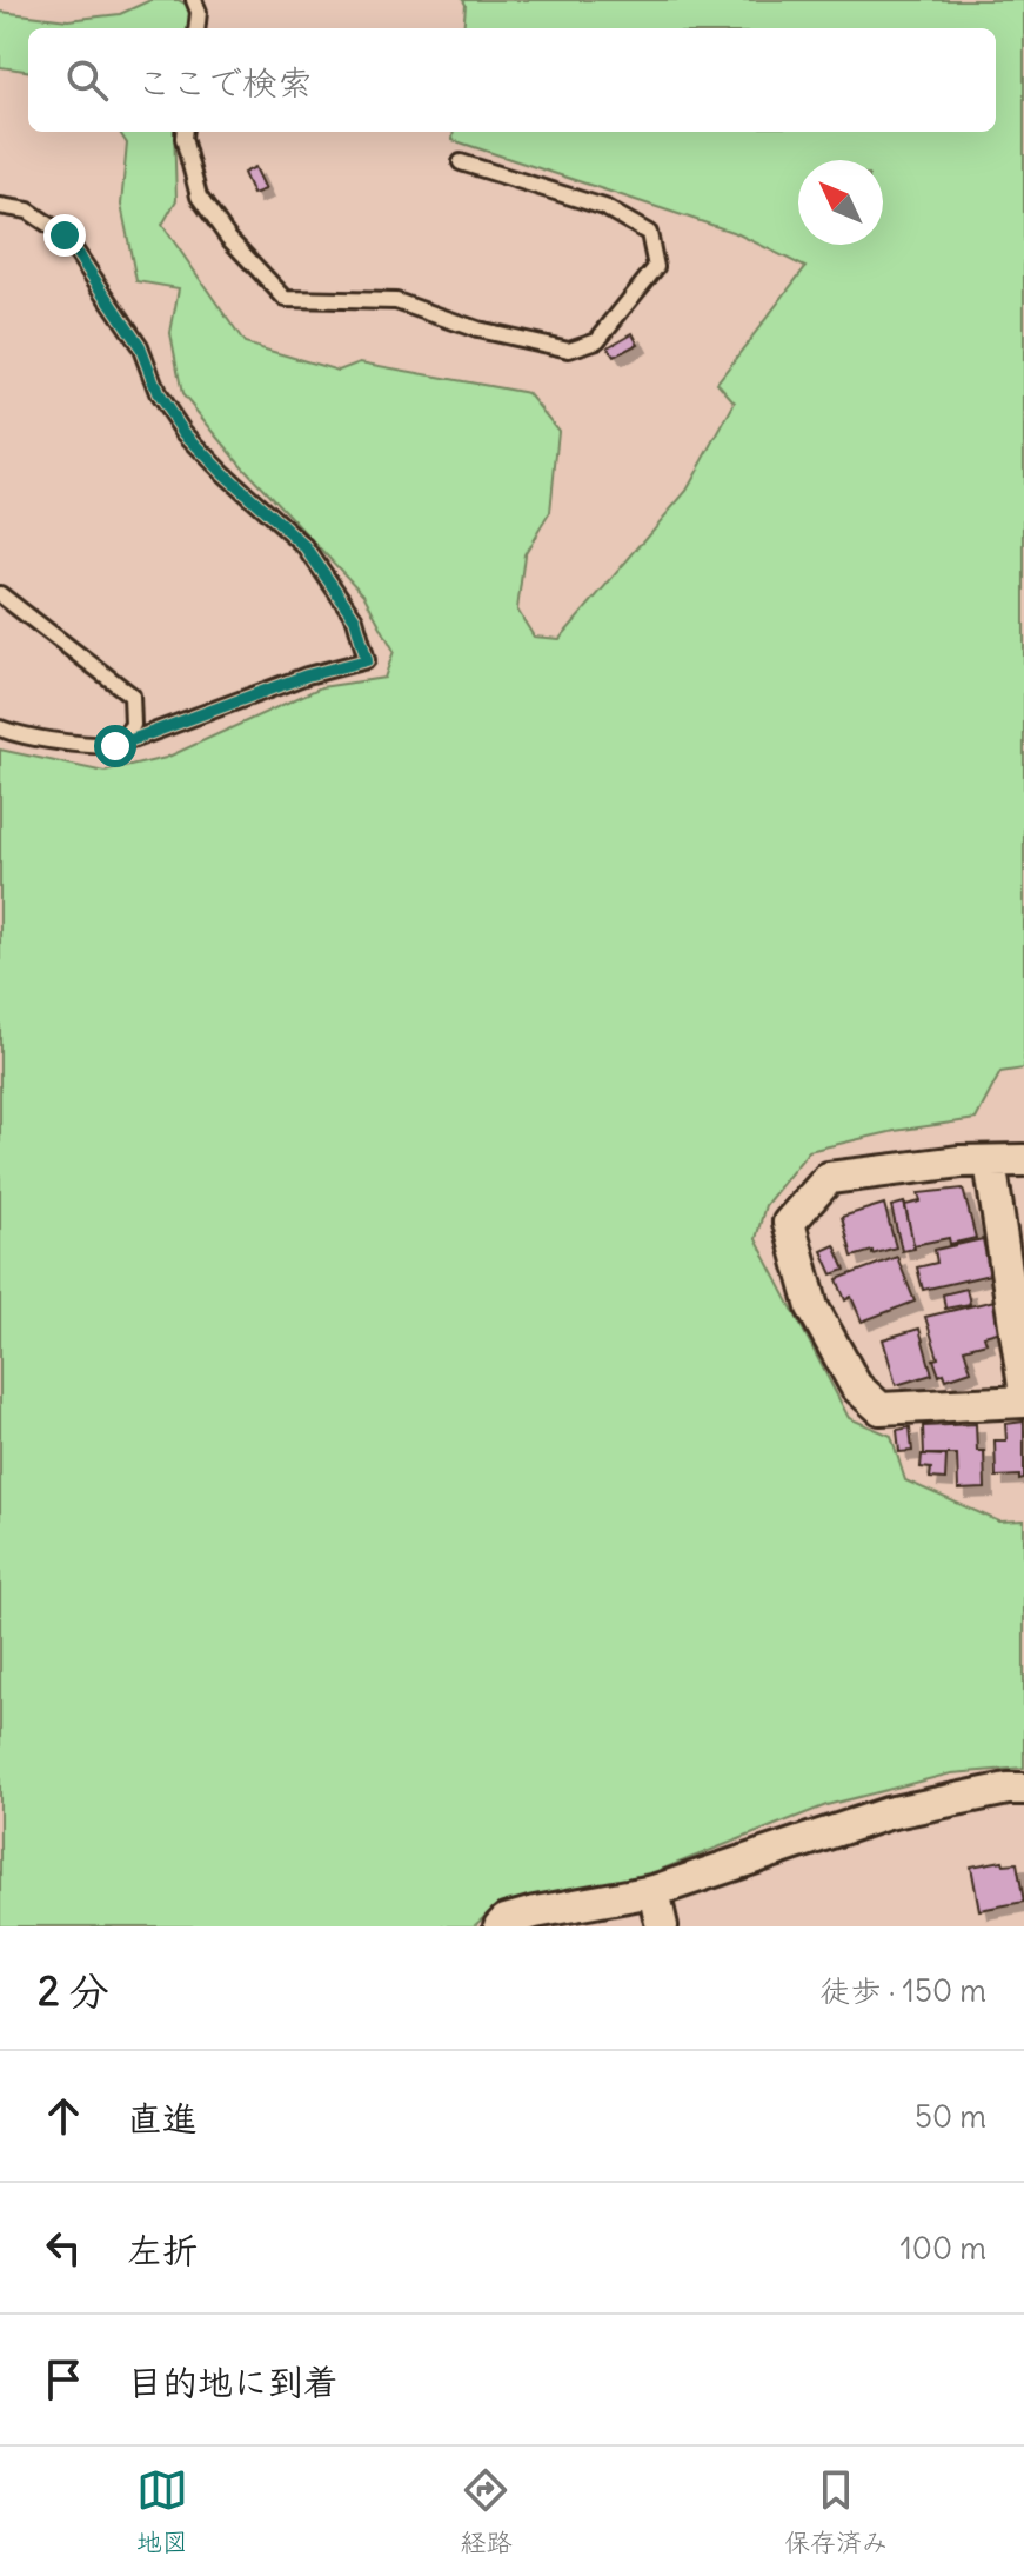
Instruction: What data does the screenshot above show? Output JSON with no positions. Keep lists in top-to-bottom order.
{
  "north": "top left",
  "page": {
    "search": "ここで検索",
    "heading": ["2 分", "徒歩 · 150 m"],
    "list": [
      ["直進", "50 m"],
      ["左折", "100 m"],
      "目的地に到着"
    ],
    "nav": ["地図", "経路", "保存済み"]
  }
}
